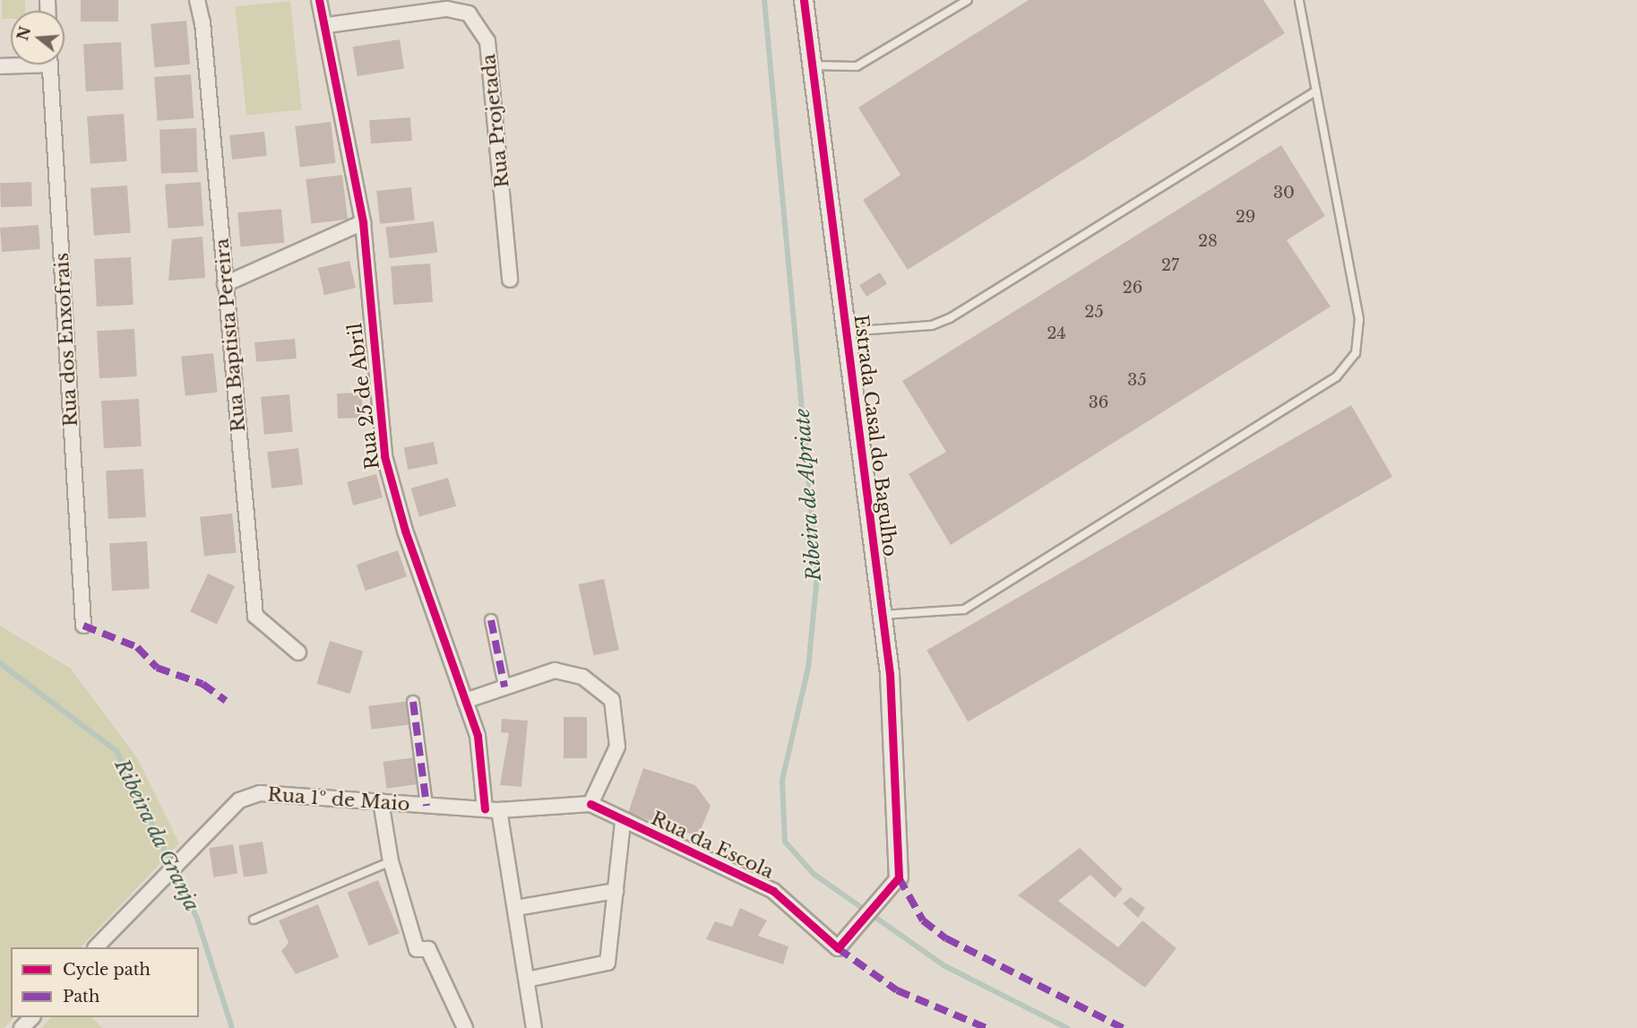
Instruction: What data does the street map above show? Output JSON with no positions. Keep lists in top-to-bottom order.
{
  "streets": {
    "street": [
      "Rua Projetada",
      "Rua Baptista Pereira",
      "Rua dos Enxofrais",
      "Rua 25 de Abril",
      "Estrada Casal do Bagulho",
      "Rua 1º de Maio",
      "Rua da Escola"
    ]
  },
  "crossings": [
    ["Rua Projetada", "Rua 25 de Abril"],
    ["Rua 25 de Abril", "Rua 1º de Maio"],
    ["Rua 25 de Abril", "Rua da Escola"],
    ["Estrada Casal do Bagulho", "Rua da Escola"],
    ["Rua 1º de Maio", "Rua da Escola"]
  ],
  "water": ["Ribeira de Alpriate", "Ribeira da Granja"],
  "house_numbers": [
    "30",
    "29",
    "28",
    "27",
    "26",
    "25",
    "24",
    "35",
    "36"
  ],
  "legend": ["Cycle path", "Path"],
  "north": "left"
}
